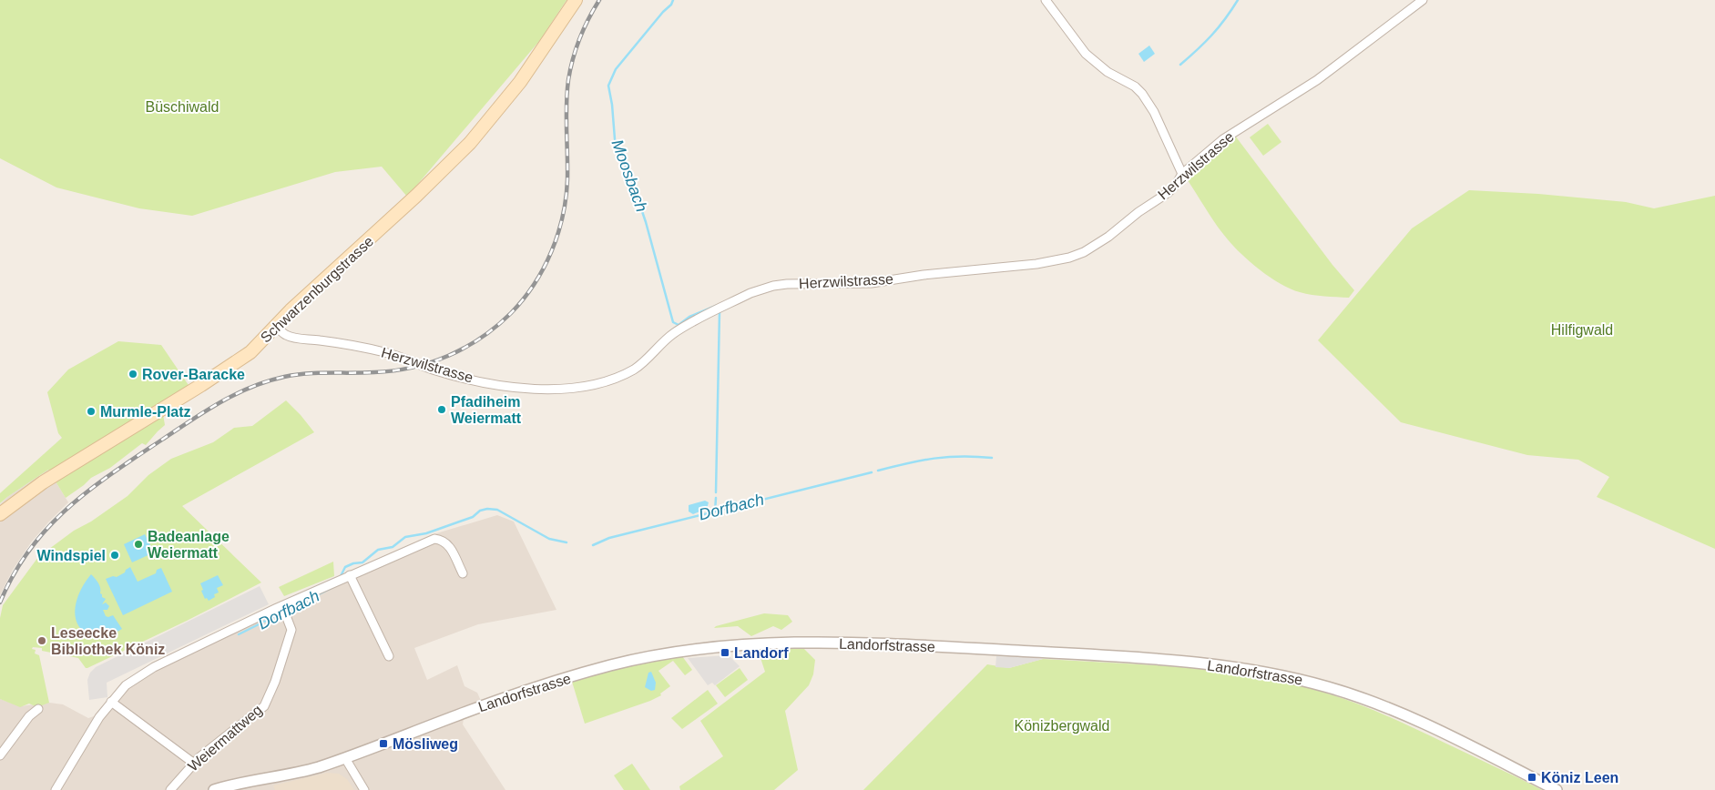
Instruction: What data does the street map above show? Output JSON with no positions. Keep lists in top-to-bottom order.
{
  "streets": {
    "main road": ["Schwarzenburgstrasse"],
    "street": ["Herzwilstrasse", "Landorfstrasse", "Weiermattweg"]
  },
  "crossings": [
    ["Herzwilstrasse", "Schwarzenburgstrasse"]
  ],
  "water": ["Moosbach", "Dorfbach"],
  "parks": ["Büschiwald", "Hilfigwald", "Könizbergwald"],
  "places": {
    "other": [
      "Rover-Baracke",
      "Pfadiheim Weiermatt",
      "Murmle-Platz",
      "Badeanlage Weiermatt",
      "Windspiel",
      "Leseecke Bibliothek Köniz"
    ],
    "transit": ["Landorf", "Mösliweg", "Köniz Leen"]
  }
}
